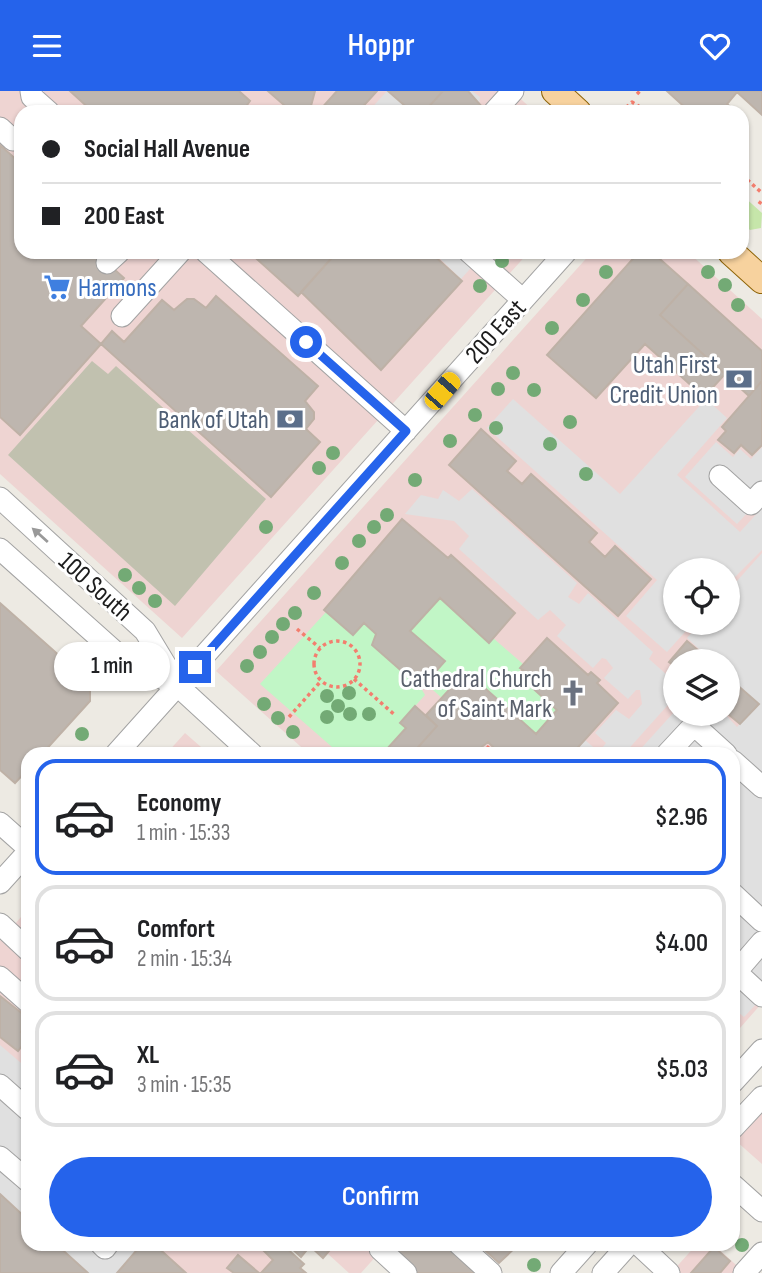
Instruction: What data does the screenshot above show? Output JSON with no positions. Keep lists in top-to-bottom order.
{
  "streets": {
    "street": ["200 East", "100 South"]
  },
  "crossings": [
    ["200 East", "100 South"]
  ],
  "places": {
    "supermarket": ["Harmons"],
    "bank": ["Utah First Credit Union", "Bank of Utah"],
    "church": ["Cathedral Church of Saint Mark"]
  },
  "page": {
    "header": "Hoppr",
    "banner": ["Social Hall Avenue", "200 East"],
    "bubble": "1 min",
    "list": [
      {
        "name": "Economy",
        "note": "1 min · 15:33",
        "value": "$2.96"
      },
      {
        "name": "Comfort",
        "note": "2 min · 15:34",
        "value": "$4.00"
      },
      {
        "name": "XL",
        "note": "3 min · 15:35",
        "value": "$5.03"
      }
    ],
    "buttons": "Confirm"
  }
}
